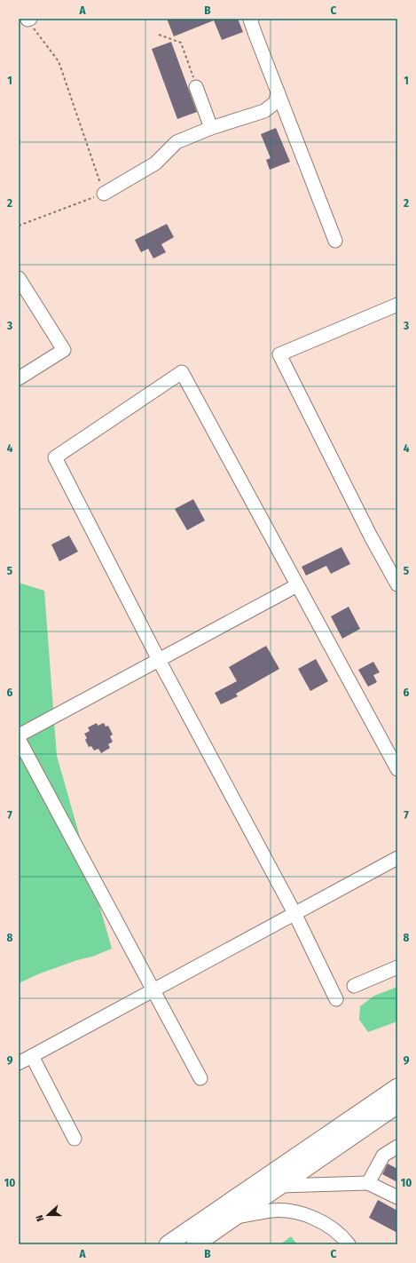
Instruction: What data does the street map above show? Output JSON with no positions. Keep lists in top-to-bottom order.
{
  "north": "left",
  "grid": {
    "columns": ["A", "B", "C"],
    "rows": [
      "1",
      "2",
      "3",
      "4",
      "5",
      "6",
      "7",
      "8",
      "9",
      "10"
    ]
  }
}
